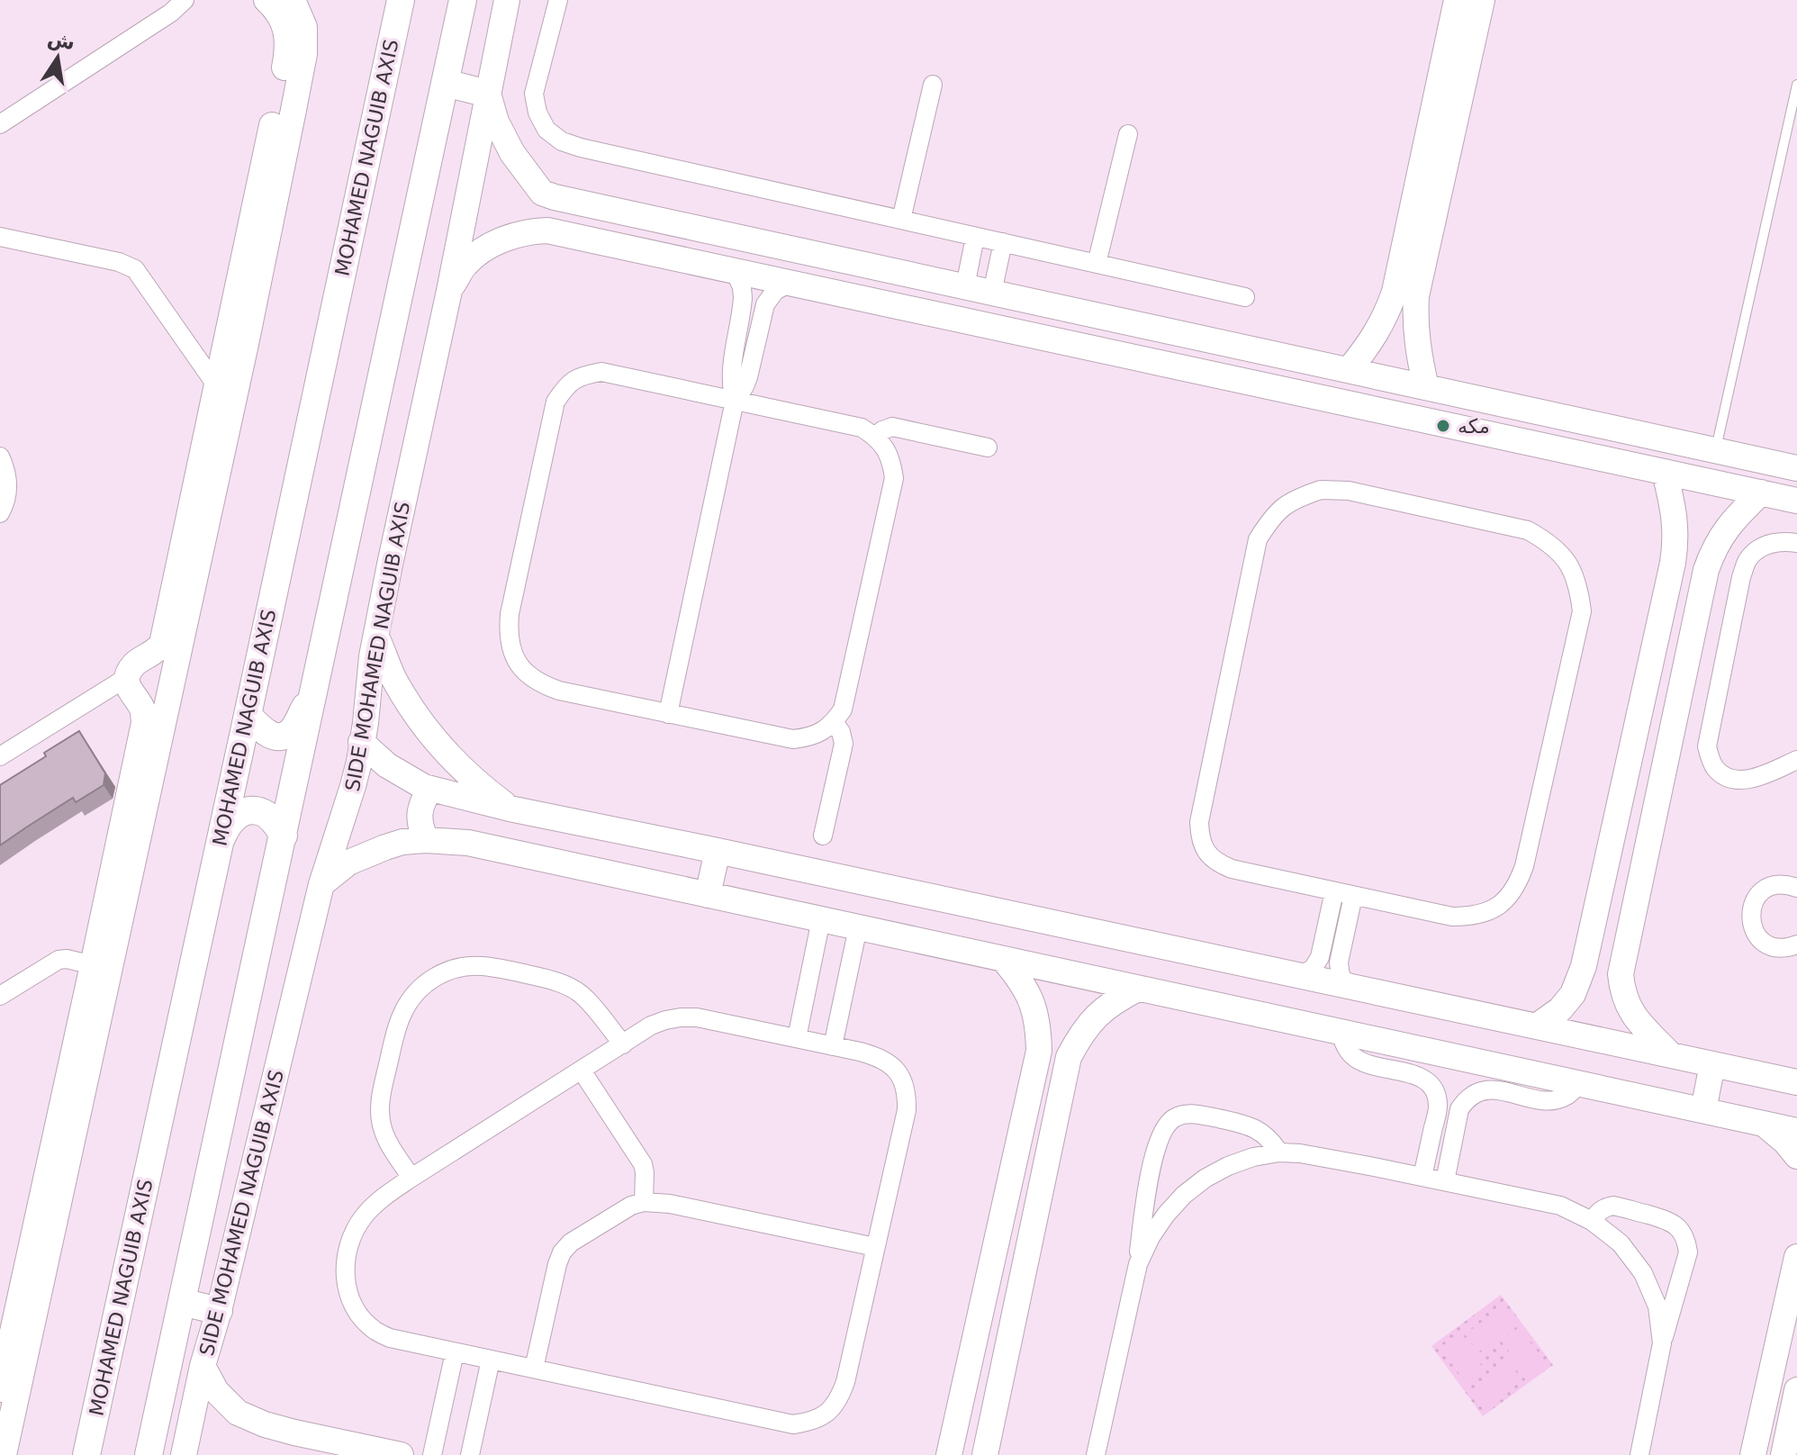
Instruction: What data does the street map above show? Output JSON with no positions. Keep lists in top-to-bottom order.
{
  "streets": {
    "main road": ["MOHAMED NAGUIB AXIS"],
    "street": ["SIDE MOHAMED NAGUIB AXIS"]
  },
  "places": ["مكه"],
  "north": "top"
}
